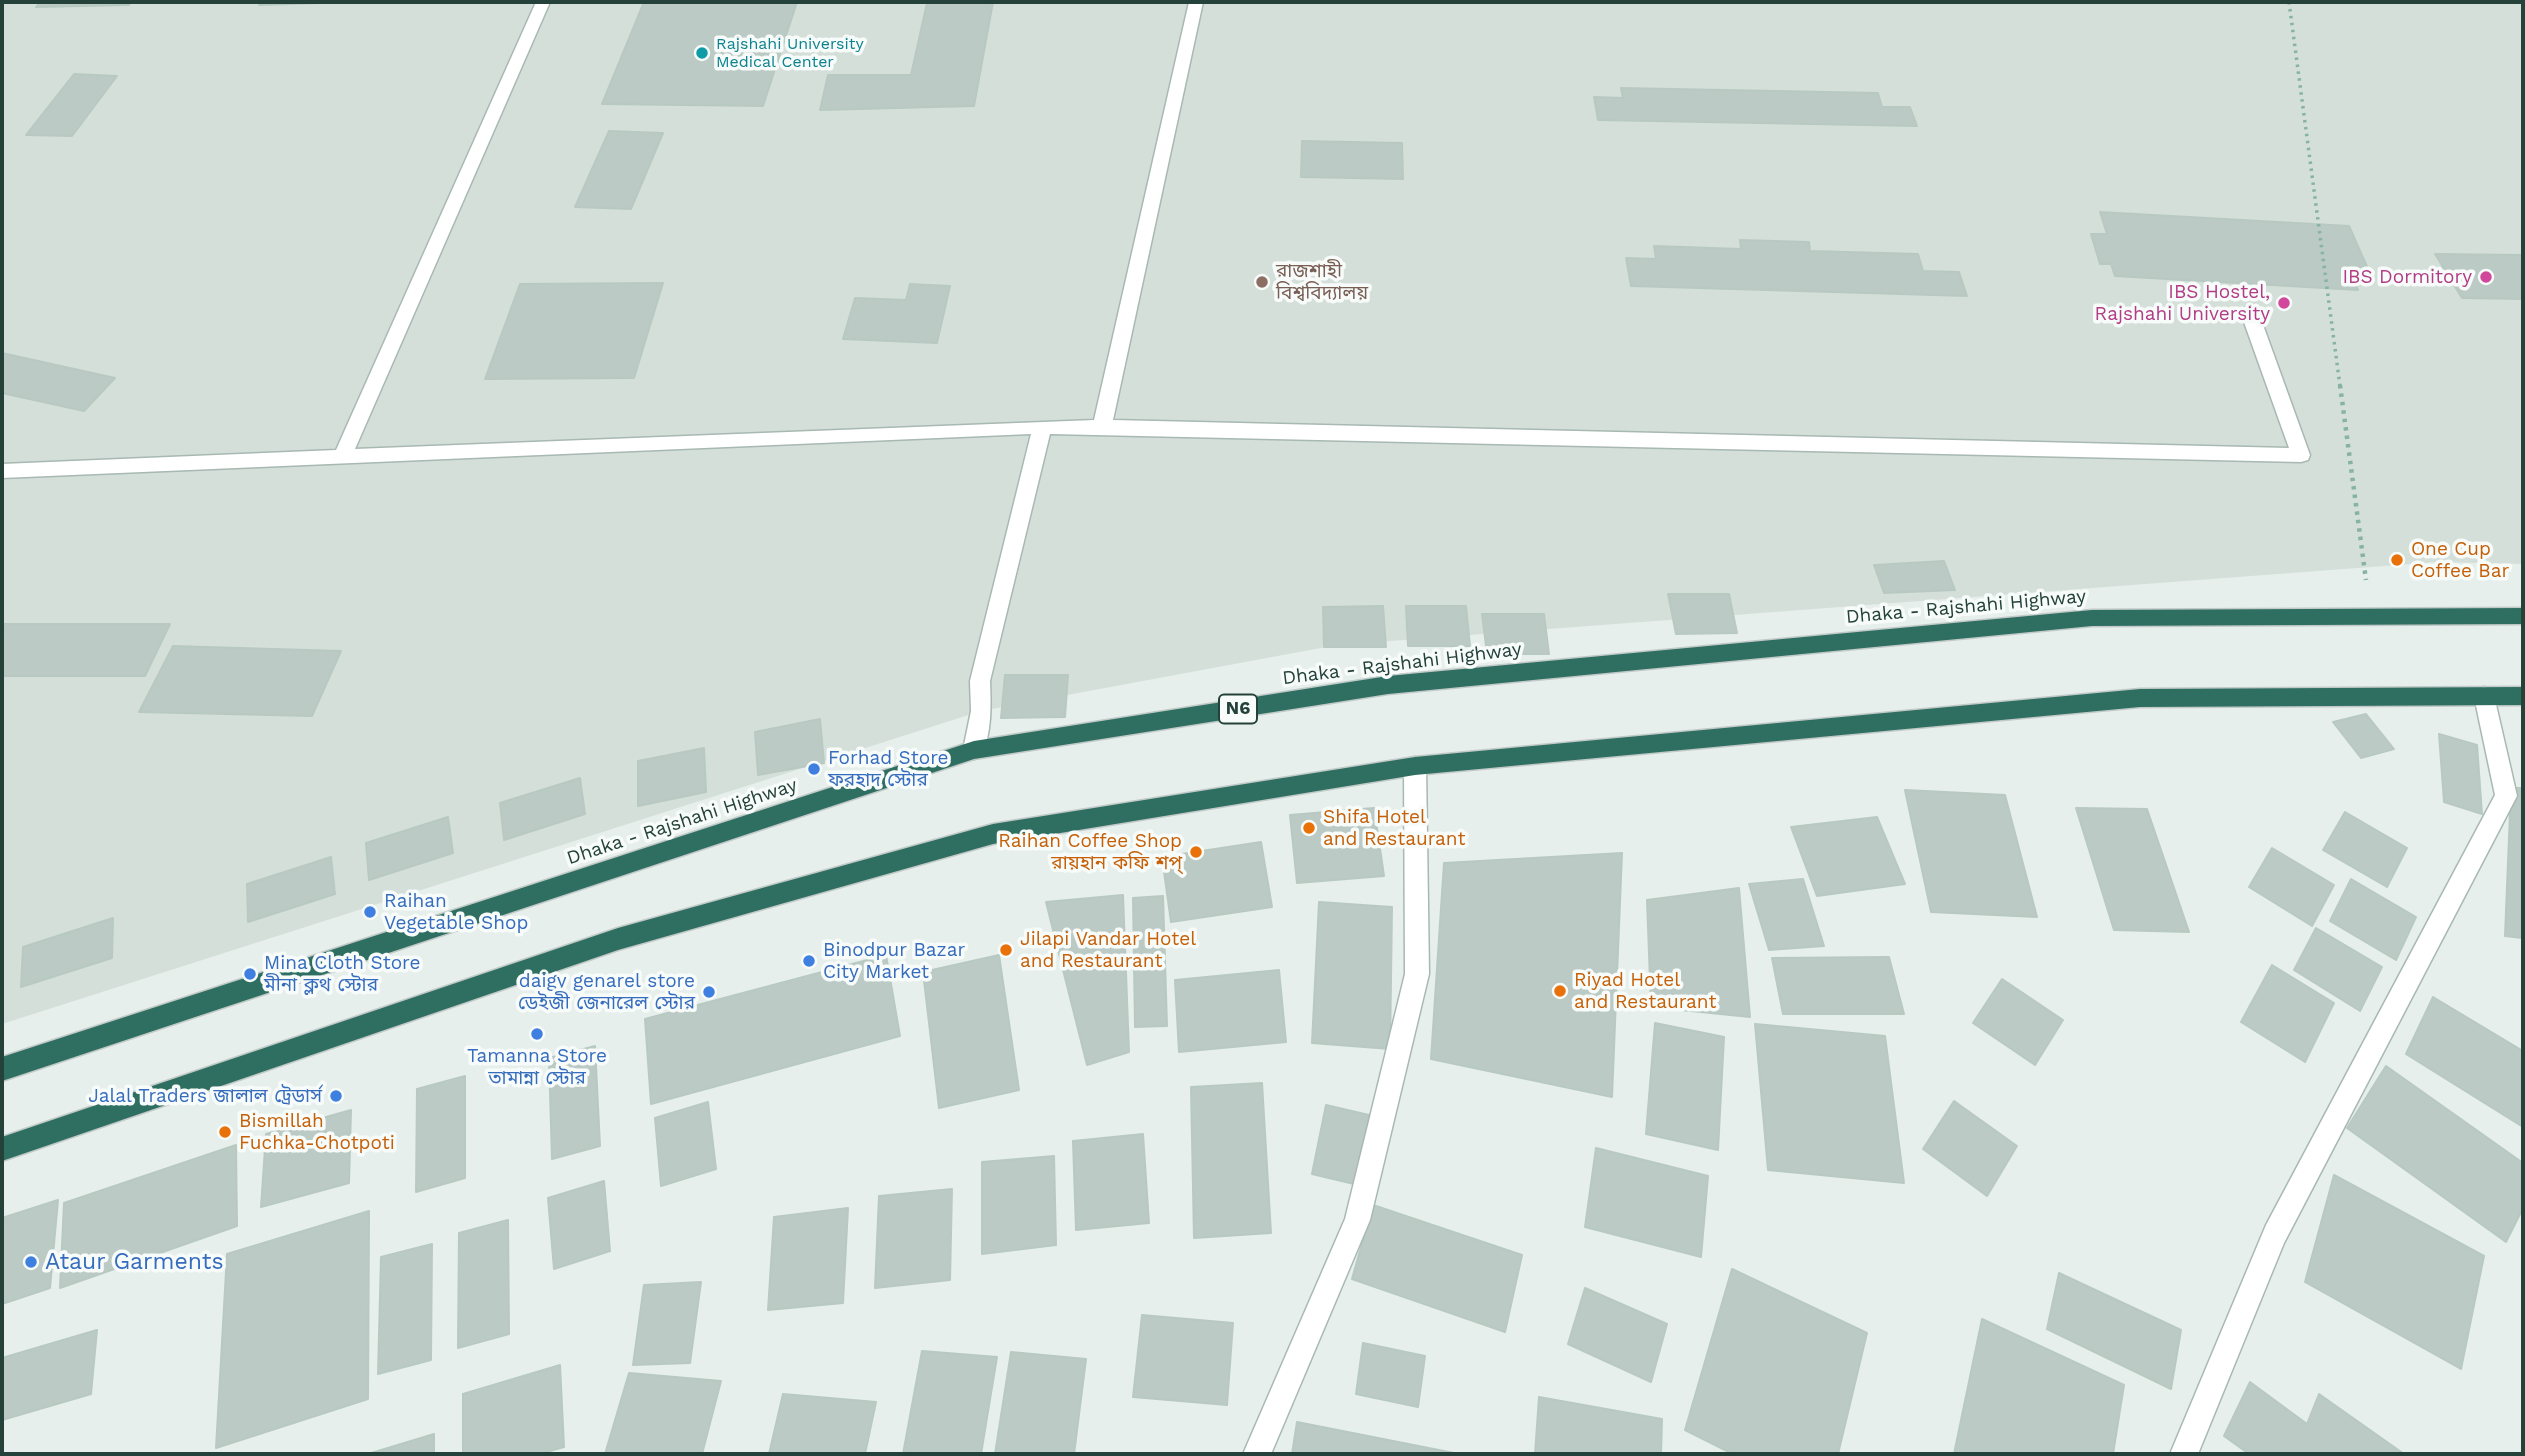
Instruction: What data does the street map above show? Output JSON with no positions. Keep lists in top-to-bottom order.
{
  "streets": {
    "highway": ["Dhaka - Rajshahi Highway", "N6"]
  },
  "places": [
    "Rajshahi University Medical Center",
    "IBS Dormitory",
    "রাজশাহী বিশ্ববিদ্যালয়",
    "IBS Hostel, Rajshahi University",
    "One Cup Coffee Bar",
    "Forhad Store ফরহাদ স্টোর",
    "Shifa Hotel and Restaurant",
    "Raihan Coffee Shop রায়হান কফি শপ্",
    "Raihan Vegetable Shop",
    "Jilapi Vandar Hotel and Restaurant",
    "Binodpur Bazar City Market",
    "Mina Cloth Store মীনা ক্লথ স্টোর",
    "Riyad Hotel and Restaurant",
    "daigy genarel store ডেইজী জেনারেল স্টোর",
    "Tamanna Store তামান্না স্টোর",
    "Jalal Traders জালাল ট্রেডার্স",
    "Bismillah Fuchka-Chotpoti",
    "Ataur Garments"
  ]
}
